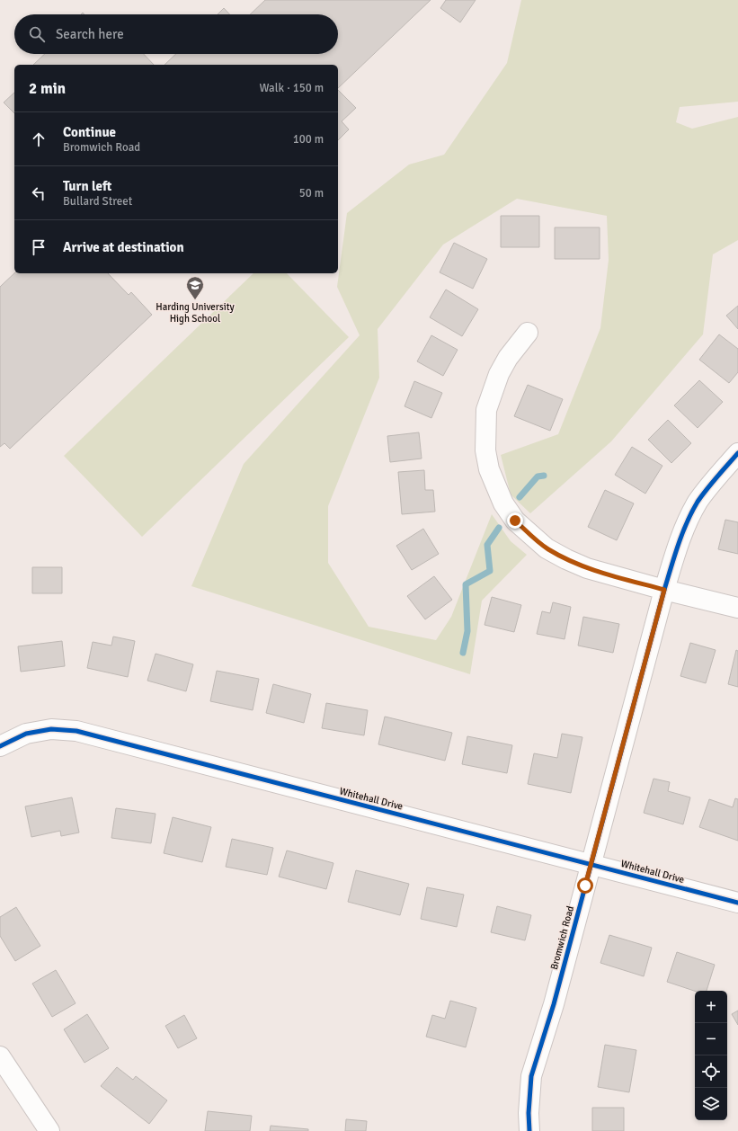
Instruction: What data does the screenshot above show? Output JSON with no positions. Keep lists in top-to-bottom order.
{
  "streets": {
    "street": ["Whitehall Drive", "Bromwich Road"]
  },
  "crossings": [
    ["Whitehall Drive", "Bromwich Road"]
  ],
  "places": {
    "school or university": ["Harding University High School"]
  },
  "page": {
    "search": "Search here",
    "heading": ["2 min", "Walk · 150 m"],
    "list": [
      ["Continue", "Bromwich Road", "100 m"],
      ["Turn left", "Bullard Street", "50 m"],
      "Arrive at destination"
    ],
    "map_buttons": ["+", "−"]
  }
}
